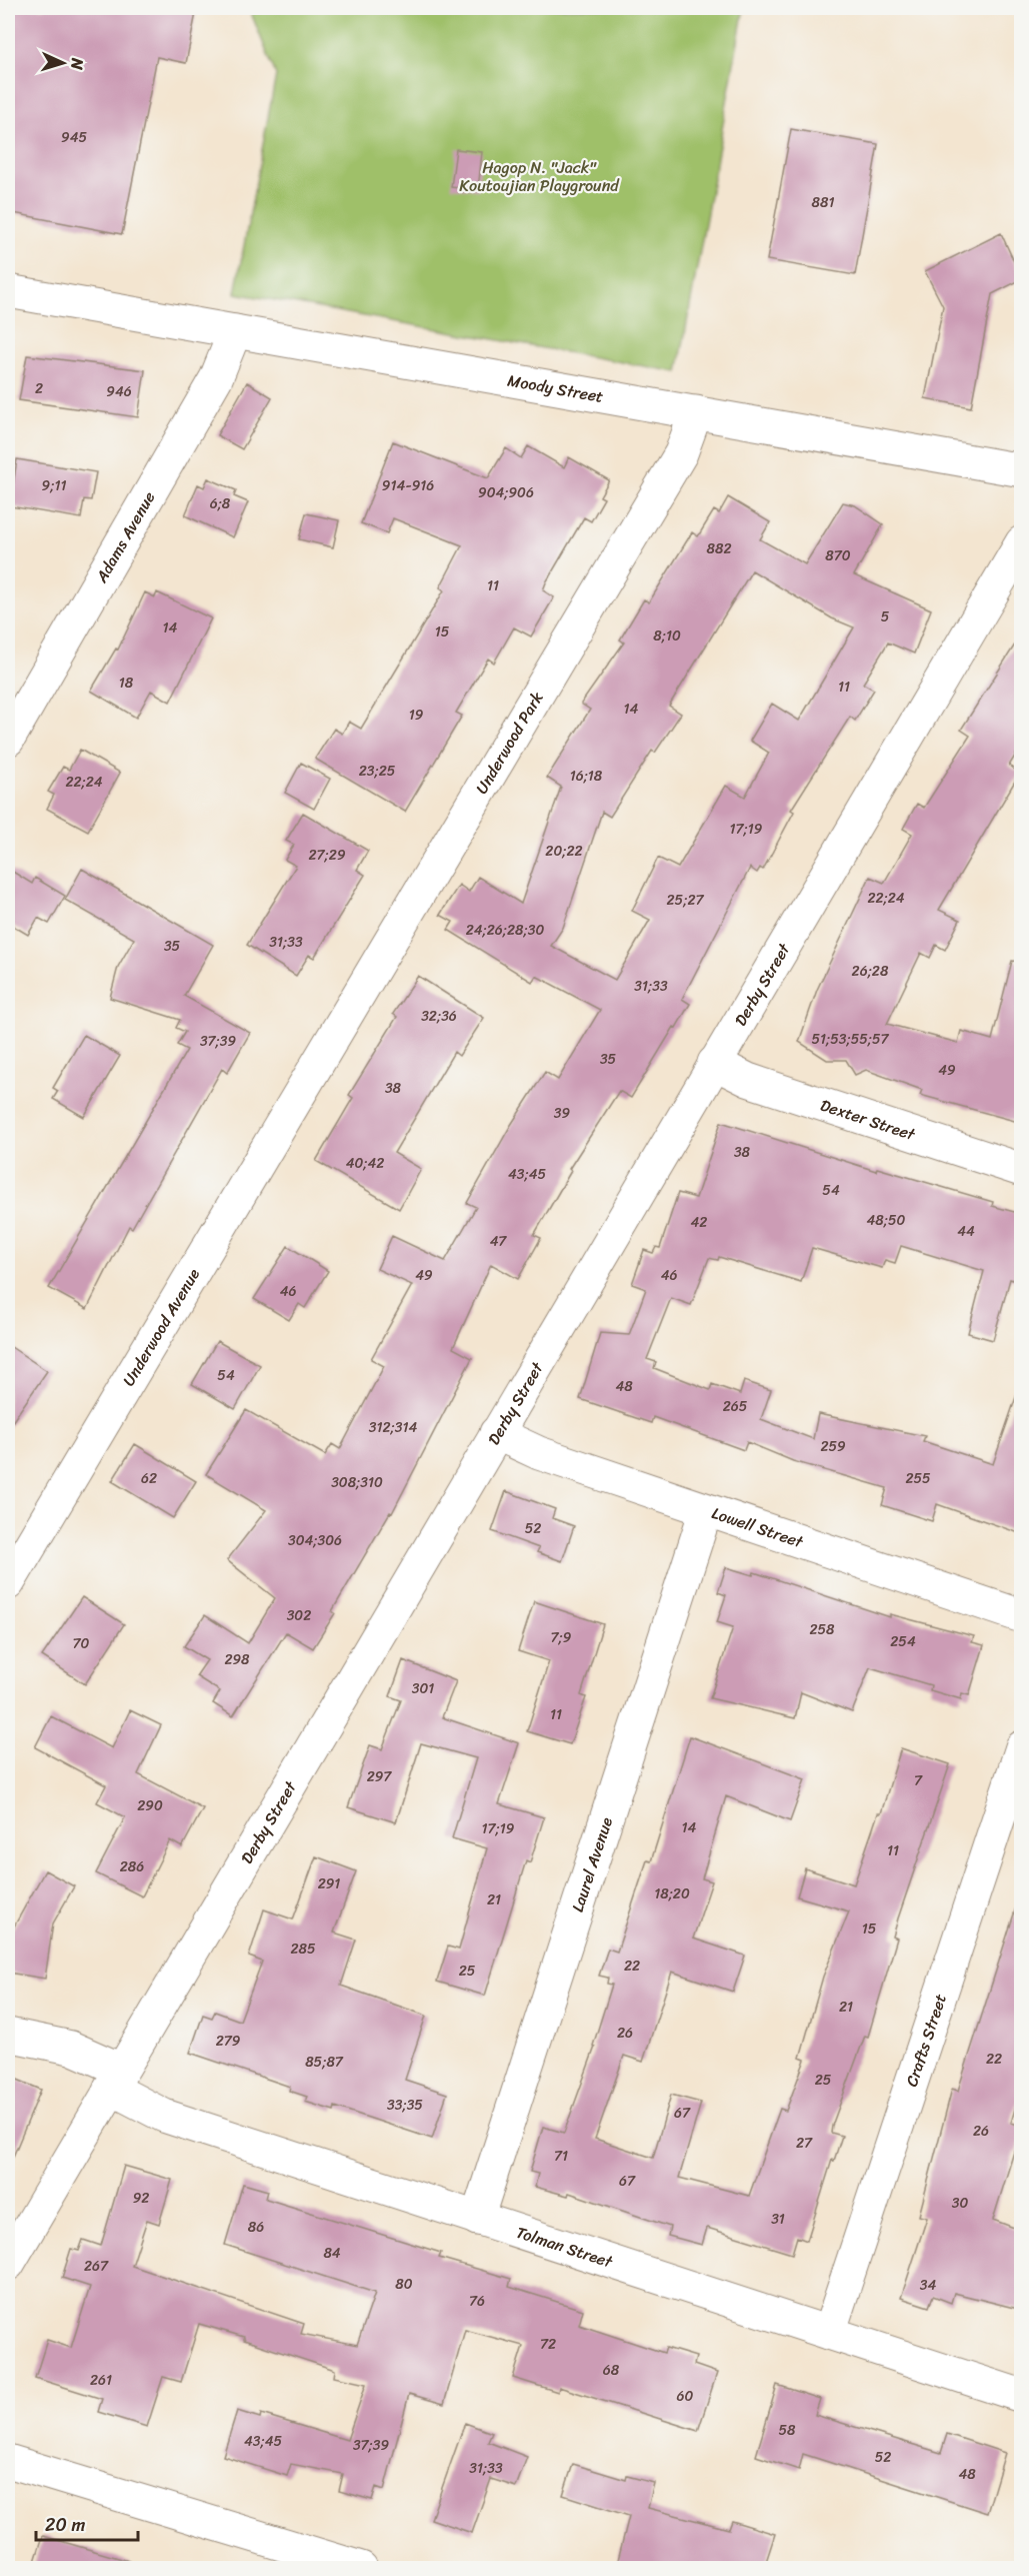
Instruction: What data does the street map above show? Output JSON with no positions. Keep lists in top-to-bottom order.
{
  "streets": {
    "street": [
      "Moody Street",
      "Adams Avenue",
      "Underwood Park",
      "Derby Street",
      "Dexter Street",
      "Underwood Avenue",
      "Lowell Street",
      "Laurel Avenue",
      "Crafts Street",
      "Tolman Street"
    ]
  },
  "crossings": [
    ["Moody Street", "Adams Avenue"],
    ["Moody Street", "Underwood Park"],
    ["Underwood Park", "Underwood Avenue"],
    ["Derby Street", "Dexter Street"],
    ["Derby Street", "Lowell Street"],
    ["Derby Street", "Tolman Street"],
    ["Lowell Street", "Laurel Avenue"],
    ["Laurel Avenue", "Tolman Street"],
    ["Crafts Street", "Tolman Street"]
  ],
  "parks": ["Hagop N. \"Jack\" Koutoujian Playground"],
  "house_numbers": [
    "945",
    "881",
    "2",
    "946",
    "9;11",
    "914-916",
    "904;906",
    "6;8",
    "882",
    "870",
    "11",
    "5",
    "14",
    "15",
    "8;10",
    "18",
    "11",
    "14",
    "19",
    "23;25",
    "16;18",
    "22;24",
    "17;19",
    "20;22",
    "27;29",
    "22;24",
    "25;27",
    "24;26;28;30",
    "31;33",
    "35",
    "26;28",
    "31;33",
    "32;36",
    "51;53;55;57",
    "37;39",
    "35",
    "49",
    "38",
    "39",
    "38",
    "40;42",
    "43;45",
    "54",
    "48;50",
    "42",
    "44",
    "47",
    "49",
    "46",
    "46",
    "54",
    "48",
    "265",
    "312;314",
    "259",
    "62",
    "255",
    "308;310",
    "52",
    "304;306",
    "302",
    "258",
    "7;9",
    "254",
    "70",
    "298",
    "301",
    "11",
    "297",
    "7",
    "290",
    "14",
    "17;19",
    "11",
    "286",
    "291",
    "18;20",
    "21",
    "15",
    "285",
    "22",
    "25",
    "21",
    "26",
    "279",
    "22",
    "85;87",
    "25",
    "33;35",
    "67",
    "26",
    "27",
    "71",
    "67",
    "92",
    "30",
    "31",
    "86",
    "84",
    "267",
    "80",
    "34",
    "76",
    "72",
    "68",
    "261",
    "60",
    "58",
    "43;45",
    "37;39",
    "52",
    "31;33",
    "48"
  ],
  "scale_bar": "20 m",
  "north": "right"
}
